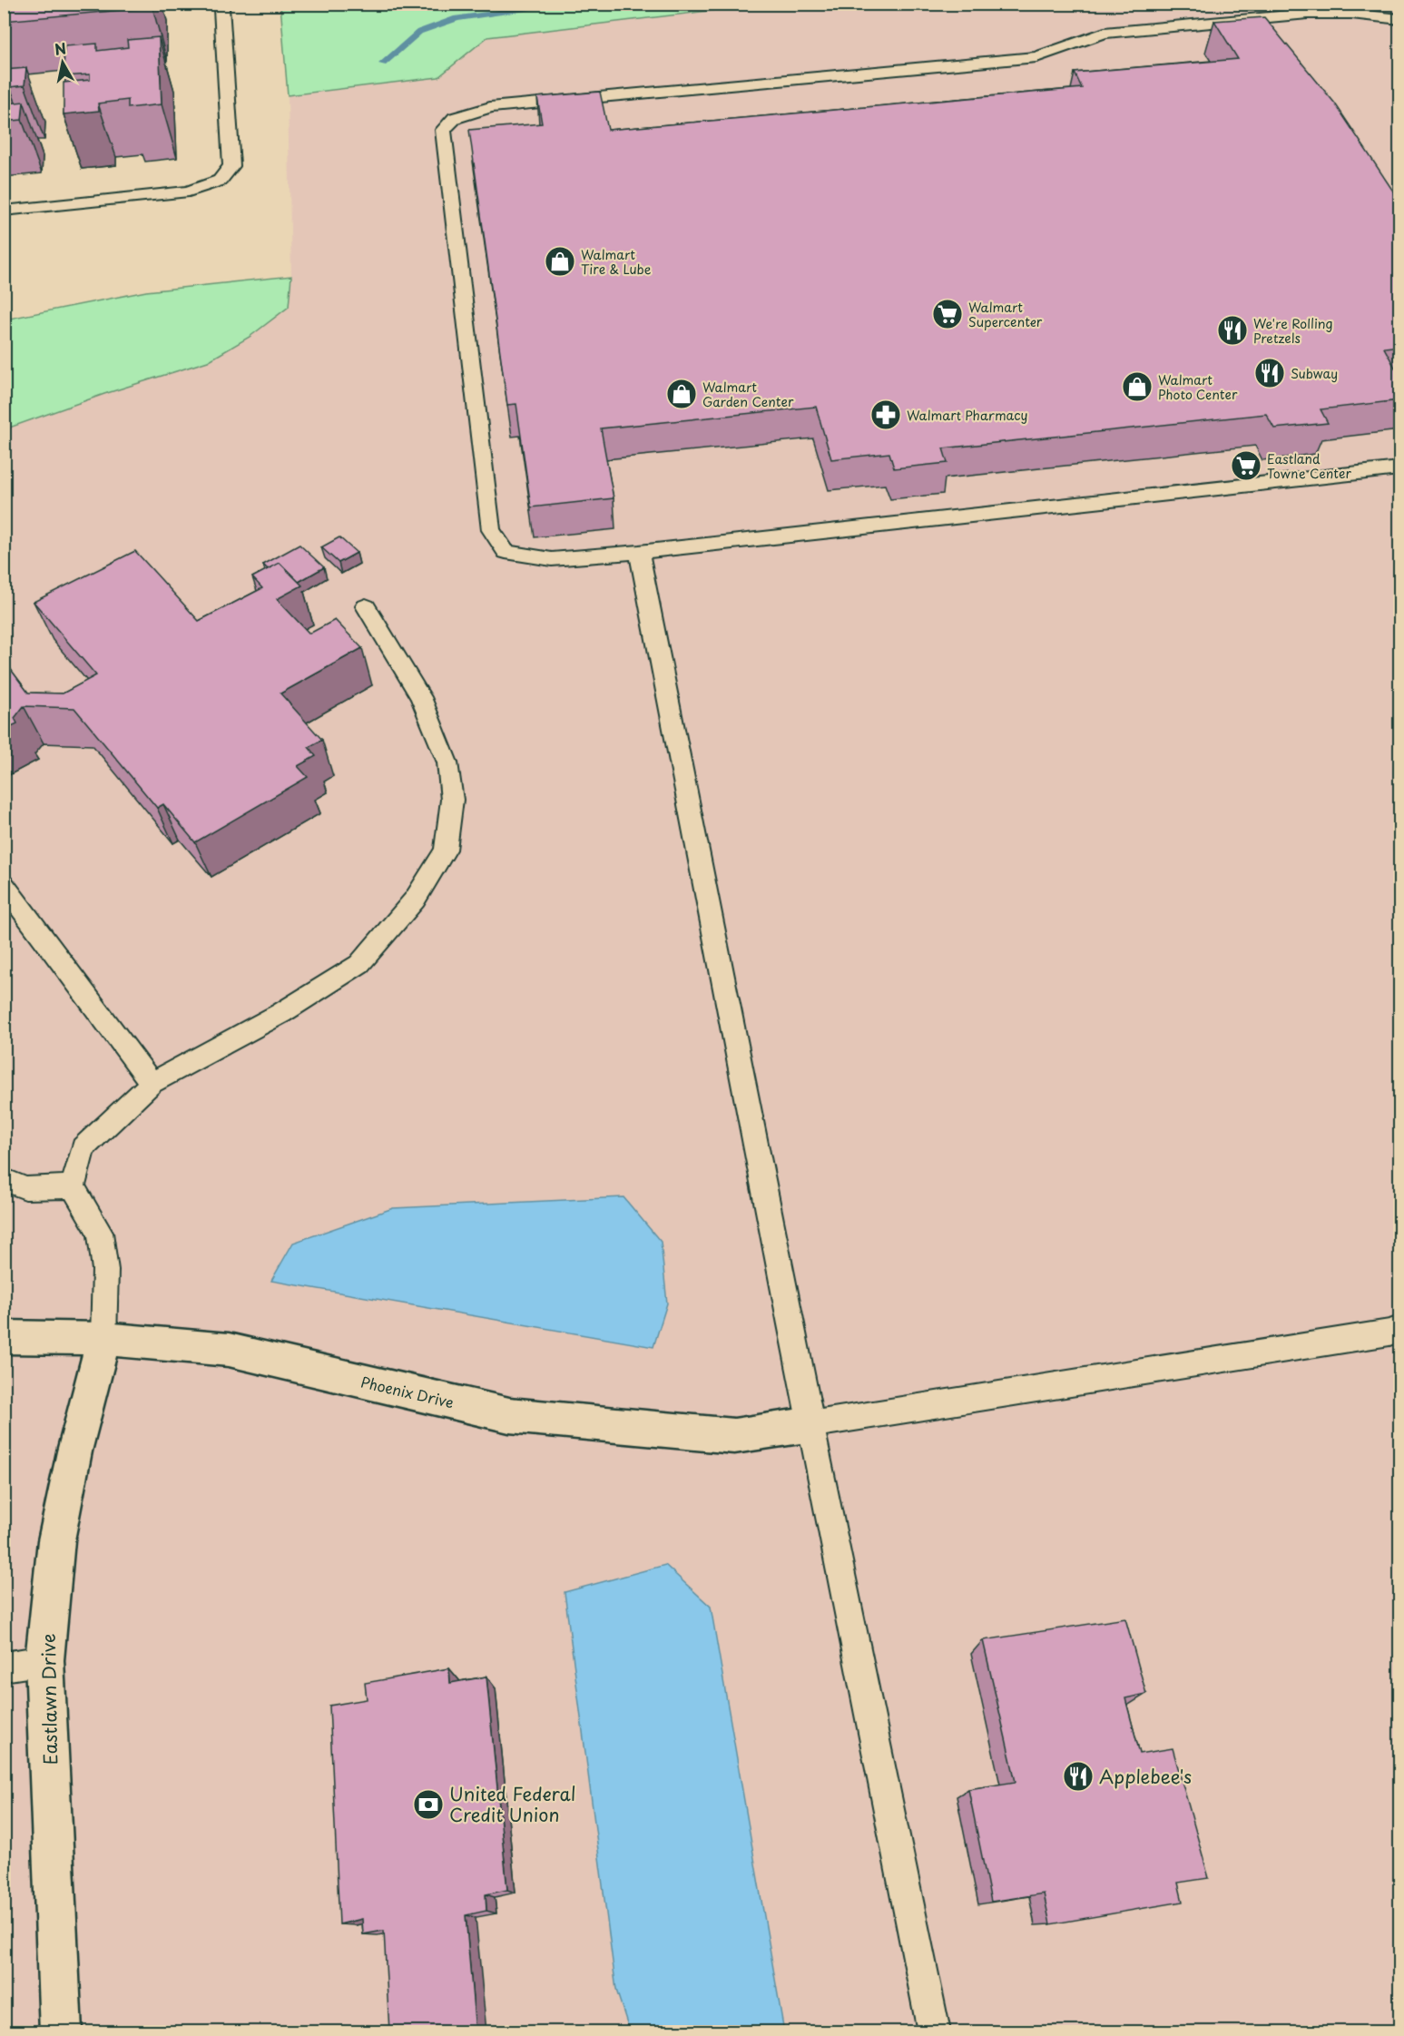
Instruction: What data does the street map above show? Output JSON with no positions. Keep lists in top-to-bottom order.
{
  "streets": {
    "street": ["Phoenix Drive", "Eastlawn Drive"]
  },
  "crossings": [
    ["Phoenix Drive", "Eastlawn Drive"]
  ],
  "places": {
    "shop": ["Walmart Tire & Lube", "Walmart Photo Center", "Walmart Garden Center"],
    "supermarket": ["Walmart Supercenter", "Eastland Towne Center"],
    "restaurant": ["We're Rolling Pretzels", "Subway", "Applebee's"],
    "pharmacy": ["Walmart Pharmacy"],
    "bank": ["United Federal Credit Union"]
  },
  "north": "top"
}
